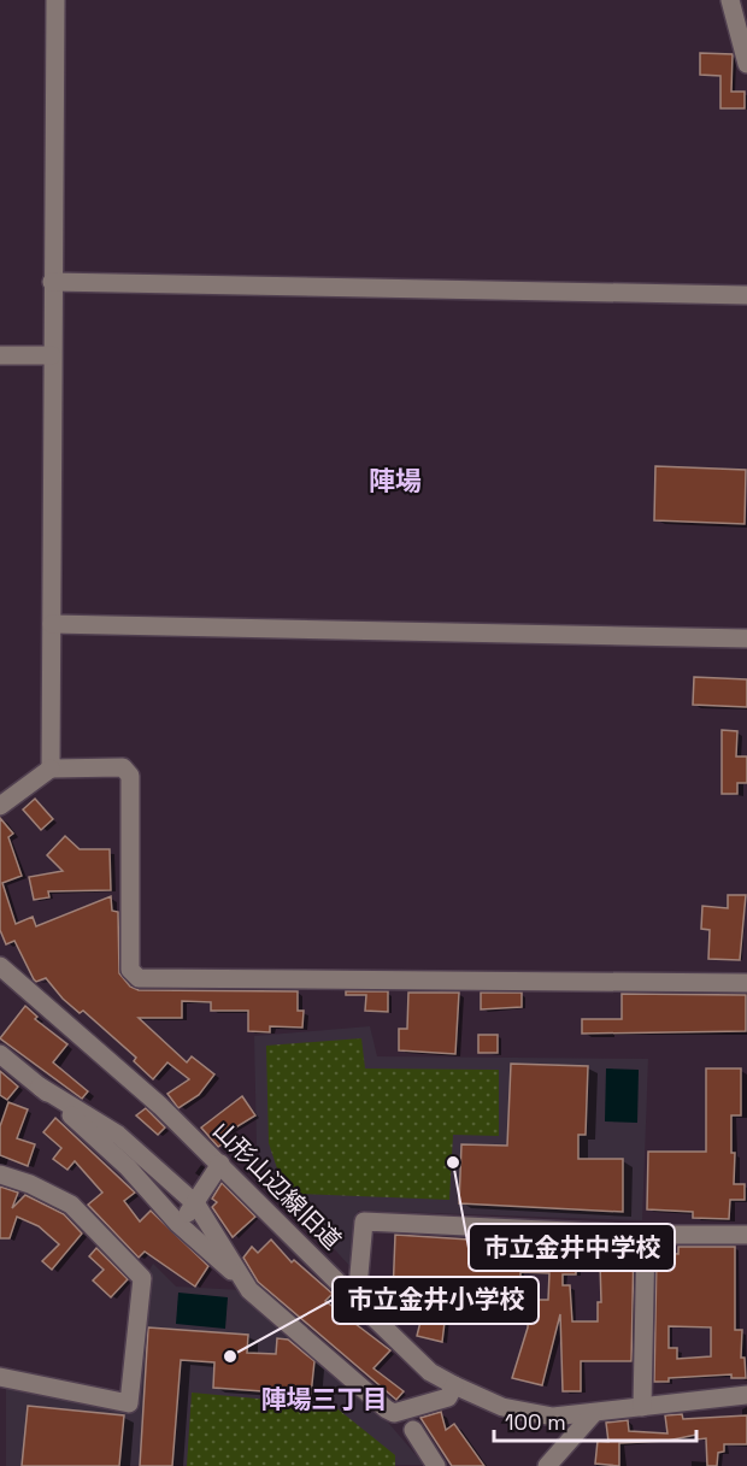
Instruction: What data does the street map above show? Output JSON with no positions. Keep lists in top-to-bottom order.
{
  "streets": {
    "street": ["山形山辺線旧道"]
  },
  "districts": ["陣場", "陣場三丁目"],
  "places": ["市立金井中学校", "市立金井小学校"],
  "scale_bar": "100 m"
}
